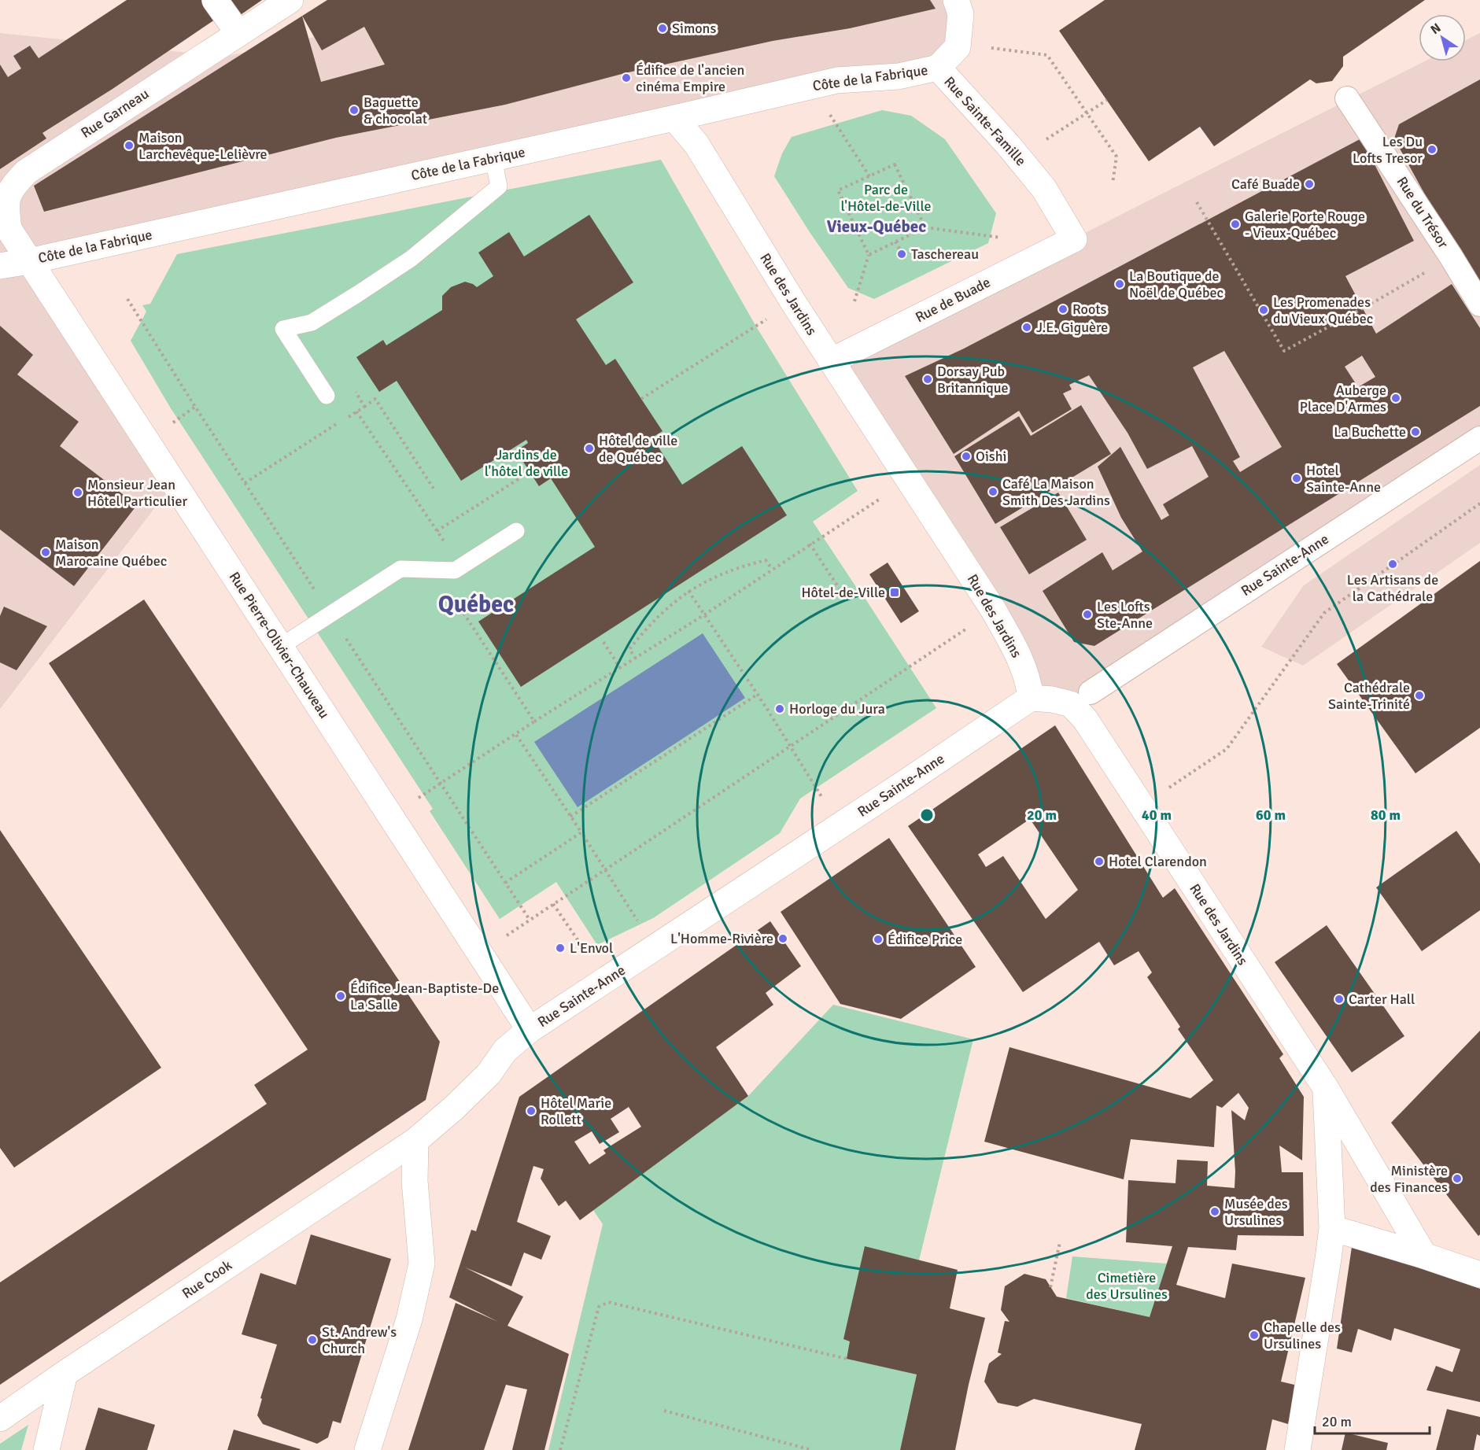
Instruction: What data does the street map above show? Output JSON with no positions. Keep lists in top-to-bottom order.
{
  "streets": {
    "street": [
      "Côte de la Fabrique",
      "Rue Garneau",
      "Rue Sainte-Famille",
      "Rue du Trésor",
      "Rue des Jardins",
      "Rue de Buade",
      "Rue Sainte-Anne",
      "Rue Pierre-Olivier-Chauveau",
      "Rue Cook"
    ]
  },
  "crossings": [
    ["Côte de la Fabrique", "Rue Garneau"],
    ["Côte de la Fabrique", "Rue Sainte-Famille"],
    ["Côte de la Fabrique", "Rue des Jardins"],
    ["Côte de la Fabrique", "Rue Pierre-Olivier-Chauveau"],
    ["Rue Garneau", "Rue Pierre-Olivier-Chauveau"],
    ["Rue Sainte-Famille", "Rue de Buade"],
    ["Rue des Jardins", "Rue de Buade"],
    ["Rue des Jardins", "Rue Sainte-Anne"],
    ["Rue Sainte-Anne", "Rue Pierre-Olivier-Chauveau"],
    ["Rue Sainte-Anne", "Rue Cook"]
  ],
  "districts": ["Vieux-Québec", "Québec"],
  "parks": ["Parc de l'Hôtel-de-Ville", "Jardins de l'hôtel de ville", "Cimetière des Ursulines"],
  "places": {
    "other": [
      "Simons",
      "Édifice de l'ancien cinéma Empire",
      "Baguette & chocolat",
      "Maison Larchevêque-Lelièvre",
      "Les Du Lofts Tresor",
      "Café Buade",
      "Galerie Porte Rouge - Vieux-Québec",
      "Taschereau",
      "La Boutique de Noël de Québec",
      "Roots",
      "Les Promenades du Vieux Québec",
      "J.E. Giguère",
      "Dorsay Pub Britannique",
      "Auberge Place D'Armes",
      "La Buchette",
      "Hôtel de ville de Québec",
      "Oishi",
      "Hotel Sainte-Anne",
      "Café La Maison Smith Des Jardins",
      "Monsieur Jean Hôtel Particulier",
      "Maison Marocaine Québec",
      "Les Artisans de la Cathédrale",
      "Les Lofts Ste-Anne",
      "Cathédrale Sainte-Trinité",
      "Horloge du Jura",
      "Hotel Clarendon",
      "L'Homme-Rivière",
      "Édifice Price",
      "L'Envol",
      "Édifice Jean-Baptiste-De La Salle",
      "Carter Hall",
      "Hôtel Marie Rollett",
      "Ministère des Finances",
      "Musée des Ursulines",
      "Chapelle des Ursulines",
      "St. Andrew's Church"
    ],
    "transit": ["Hôtel-de-Ville"]
  },
  "scale_bar": "20 m",
  "north": "top left",
  "rings": [
    "20 m",
    "40 m",
    "60 m",
    "80 m"
  ]
}
